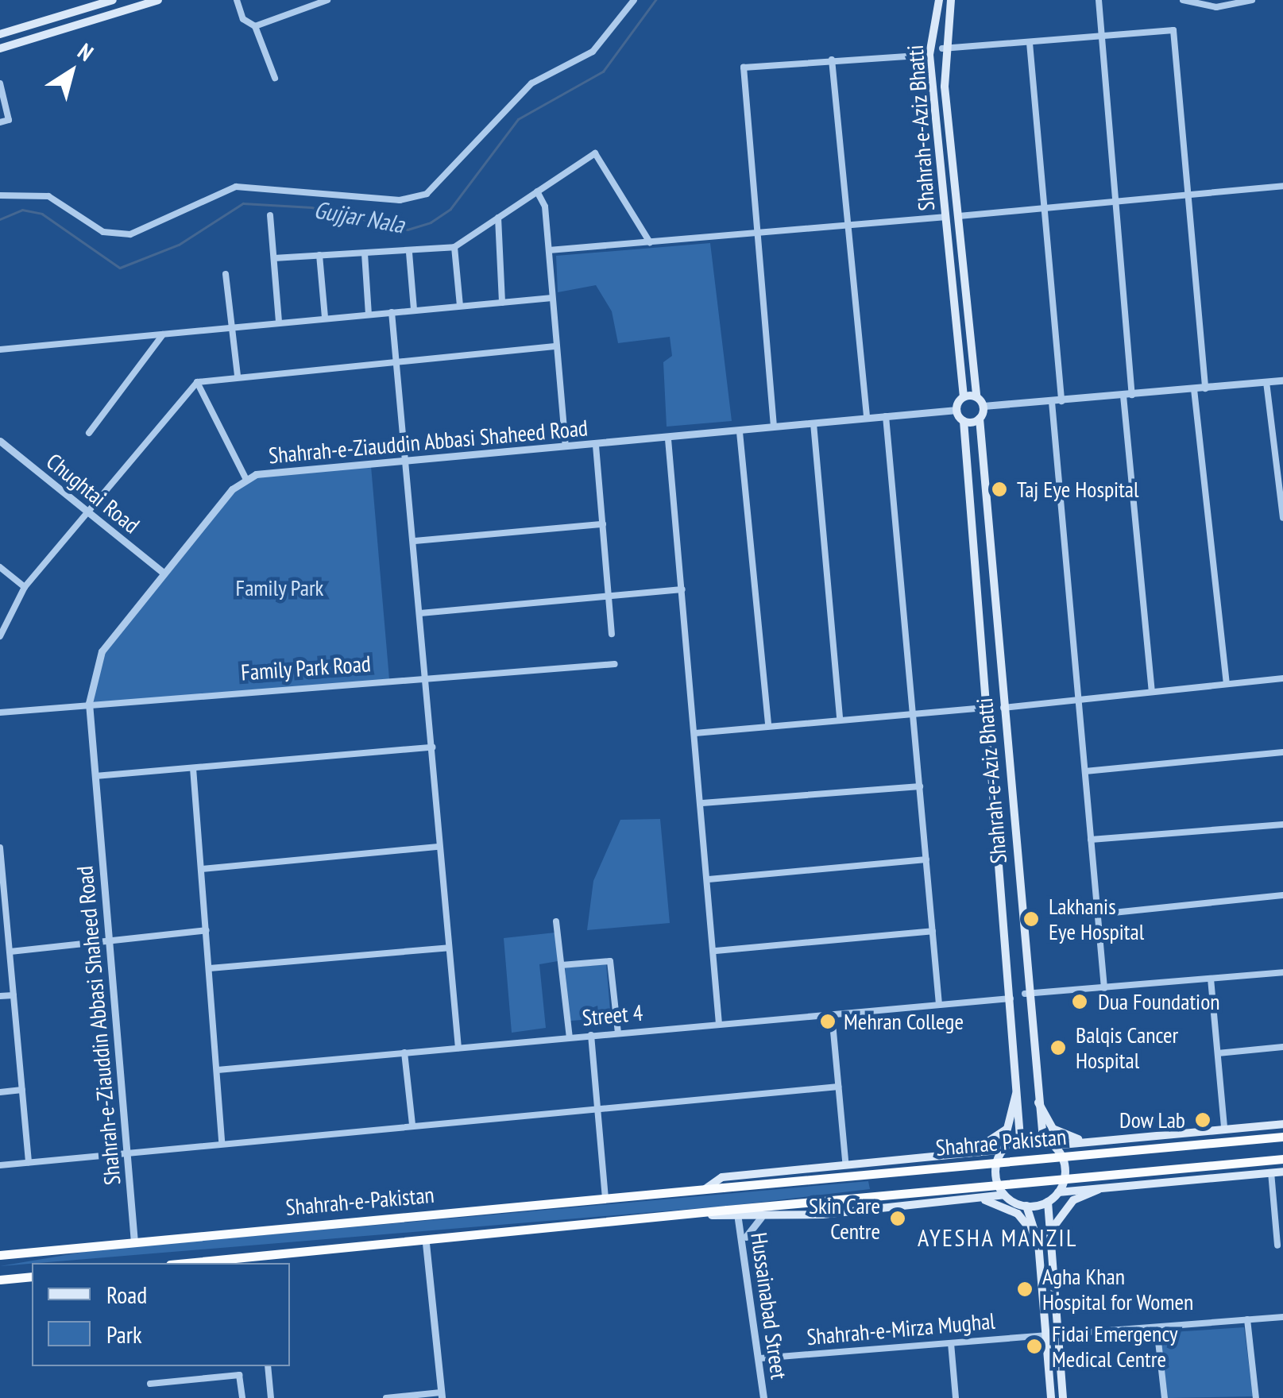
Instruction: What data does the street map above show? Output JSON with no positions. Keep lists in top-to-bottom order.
{
  "streets": {
    "highway": ["Shahrae Pakistan", "Shahrah-e-Pakistan"],
    "main road": ["Shahrah-e-Aziz Bhatti"],
    "street": [
      "Shahrah-e-Ziauddin Abbasi Shaheed Road",
      "Chughtai Road",
      "Family Park Road",
      "Street 4",
      "Hussainabad Street",
      "Shahrah-e-Mirza Mughal"
    ]
  },
  "crossings": [
    ["Shahrah-e-Aziz Bhatti", "Shahrah-e-Ziauddin Abbasi Shaheed Road"],
    ["Shahrah-e-Aziz Bhatti", "Street 4"],
    ["Shahrah-e-Ziauddin Abbasi Shaheed Road", "Chughtai Road"],
    ["Shahrah-e-Ziauddin Abbasi Shaheed Road", "Family Park Road"],
    ["Shahrah-e-Ziauddin Abbasi Shaheed Road", "Shahrah-e-Pakistan"],
    ["Shahrae Pakistan", "Shahrah-e-Pakistan"],
    ["Hussainabad Street", "Shahrah-e-Mirza Mughal"]
  ],
  "districts": ["AYESHA MANZIL"],
  "water": ["Gujjar Nala"],
  "parks": ["Family Park"],
  "places": [
    "Taj Eye Hospital",
    "Lakhanis Eye Hospital",
    "Dua Foundation",
    "Mehran College",
    "Balqis Cancer Hospital",
    "Dow Lab",
    "Skin Care Centre",
    "Agha Khan Hospital for Women",
    "Fidai Emergency Medical Centre"
  ],
  "legend": ["Road", "Park"],
  "north": "top right"
}
